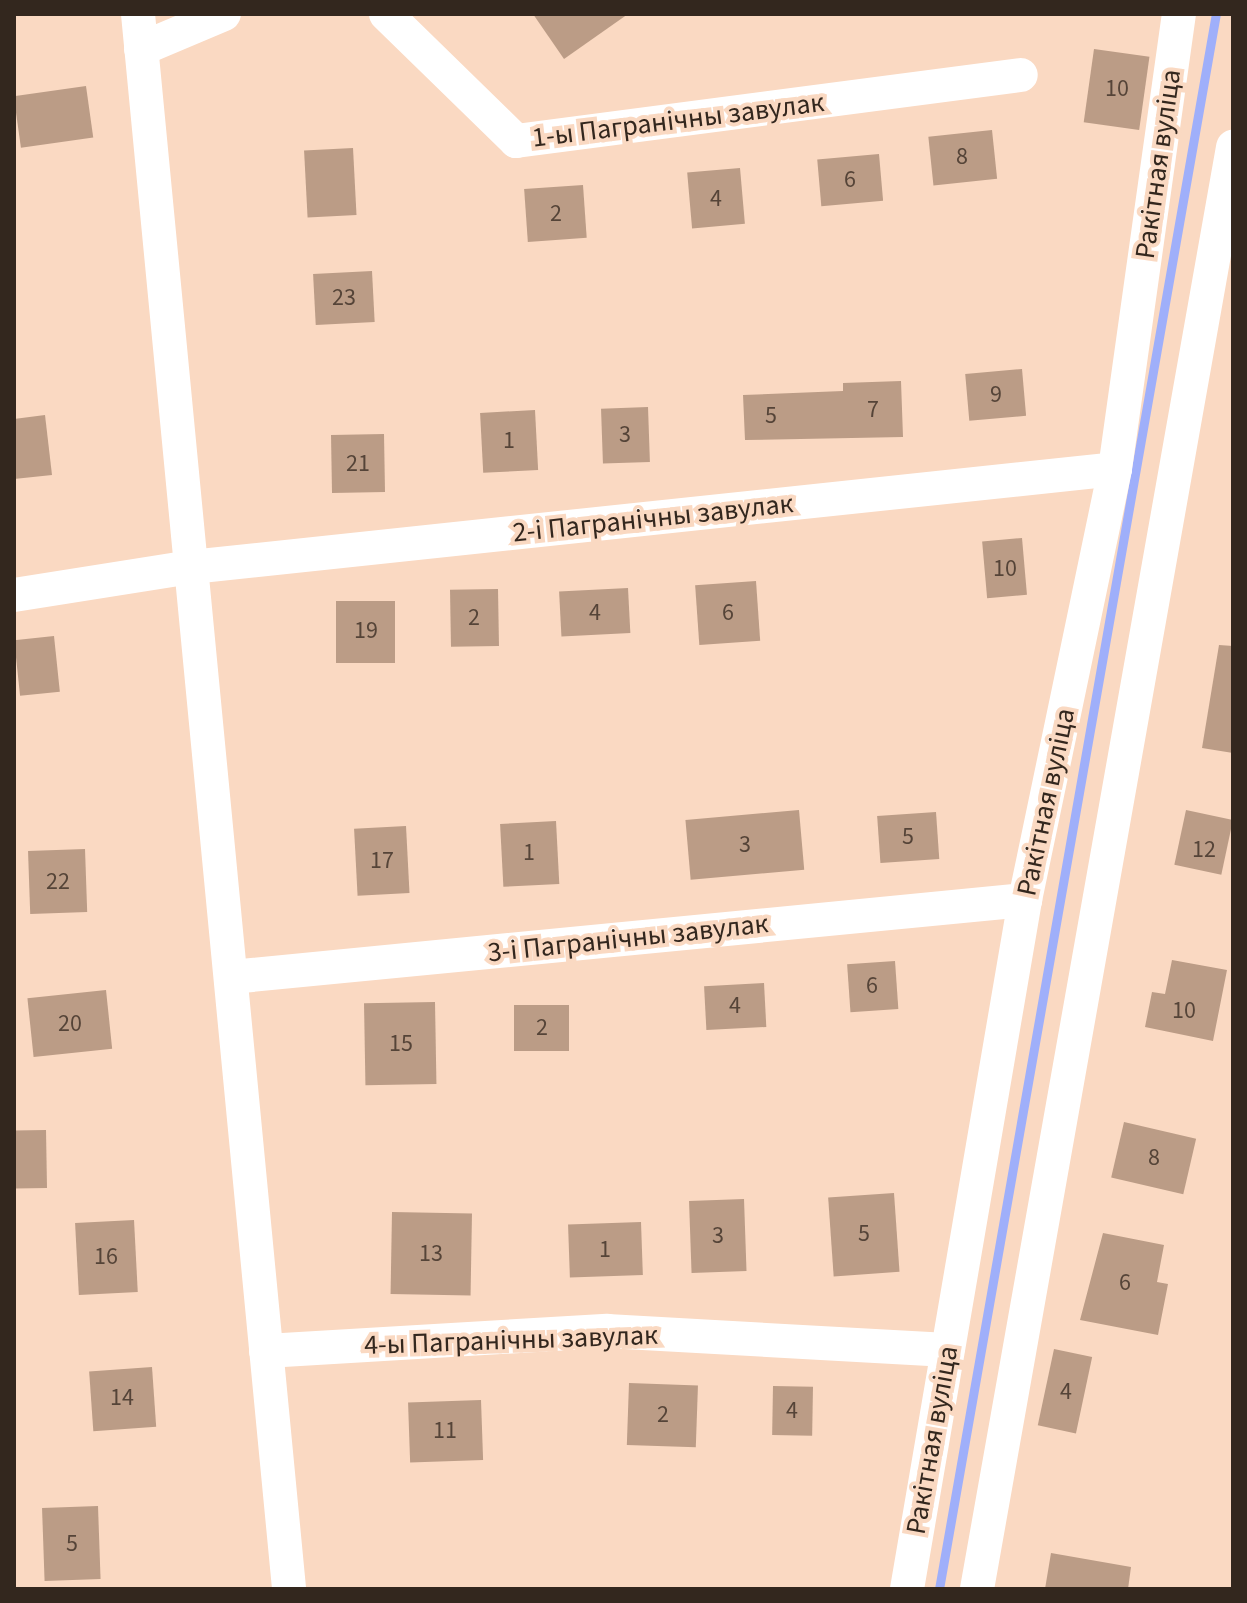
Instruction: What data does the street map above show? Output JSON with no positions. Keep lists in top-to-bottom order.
{
  "streets": {
    "street": [
      "1-ы Пагранічны завулак",
      "Ракітная вуліца",
      "2-і Пагранічны завулак",
      "3-і Пагранічны завулак",
      "4-ы Пагранічны завулак"
    ]
  },
  "crossings": [
    ["Ракітная вуліца", "2-і Пагранічны завулак"],
    ["Ракітная вуліца", "3-і Пагранічны завулак"],
    ["Ракітная вуліца", "4-ы Пагранічны завулак"]
  ],
  "house_numbers": [
    "10",
    "8",
    "6",
    "4",
    "2",
    "23",
    "9",
    "7",
    "5",
    "3",
    "1",
    "21",
    "10",
    "4",
    "6",
    "2",
    "19",
    "5",
    "3",
    "12",
    "1",
    "17",
    "22",
    "6",
    "4",
    "10",
    "20",
    "2",
    "15",
    "8",
    "5",
    "3",
    "1",
    "13",
    "16",
    "6",
    "4",
    "14",
    "4",
    "2",
    "11",
    "5"
  ]
}
